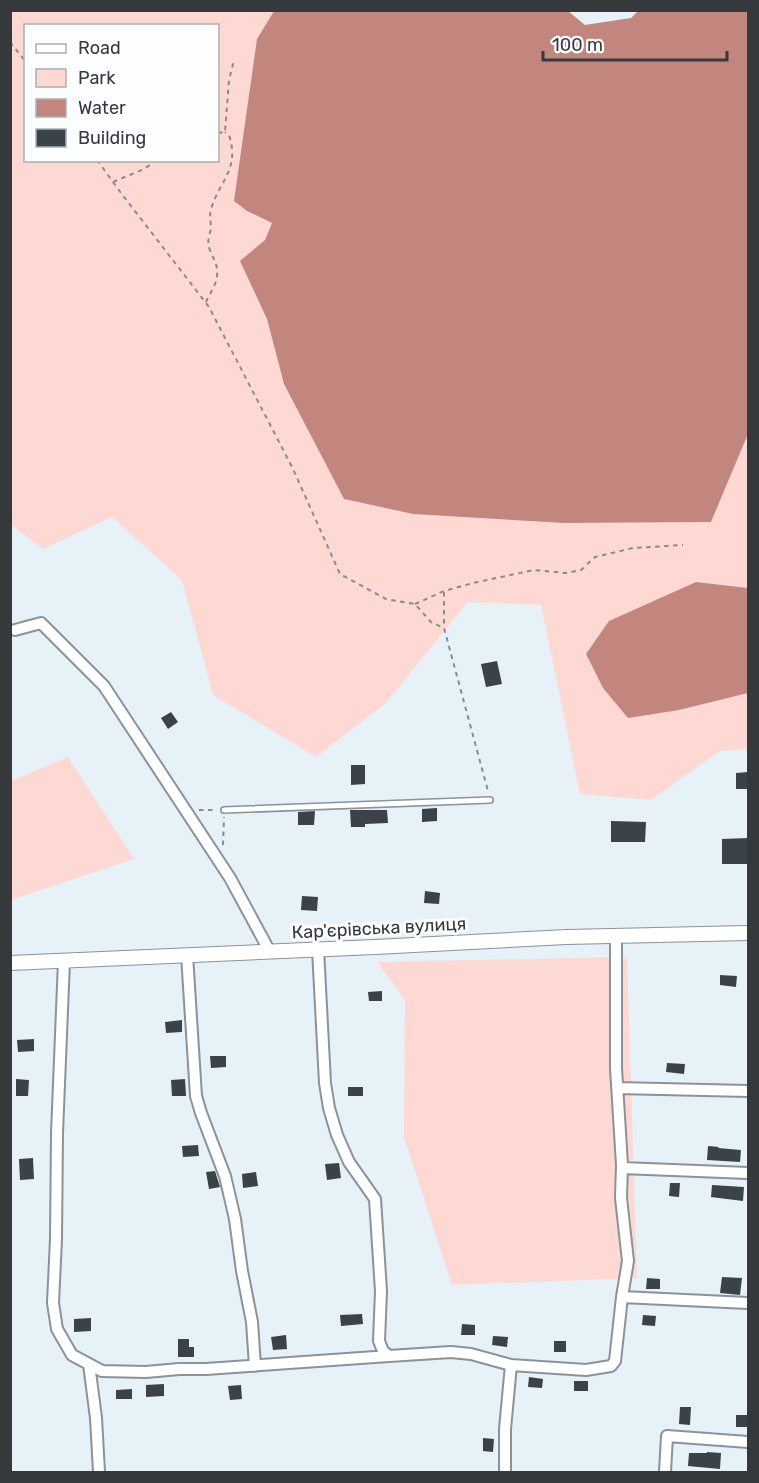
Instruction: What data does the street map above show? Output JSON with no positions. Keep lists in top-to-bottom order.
{
  "streets": {
    "street": ["Кар'єрівська вулиця"]
  },
  "legend": [
    "Road",
    "Park",
    "Water",
    "Building"
  ],
  "scale_bar": "100 m"
}
